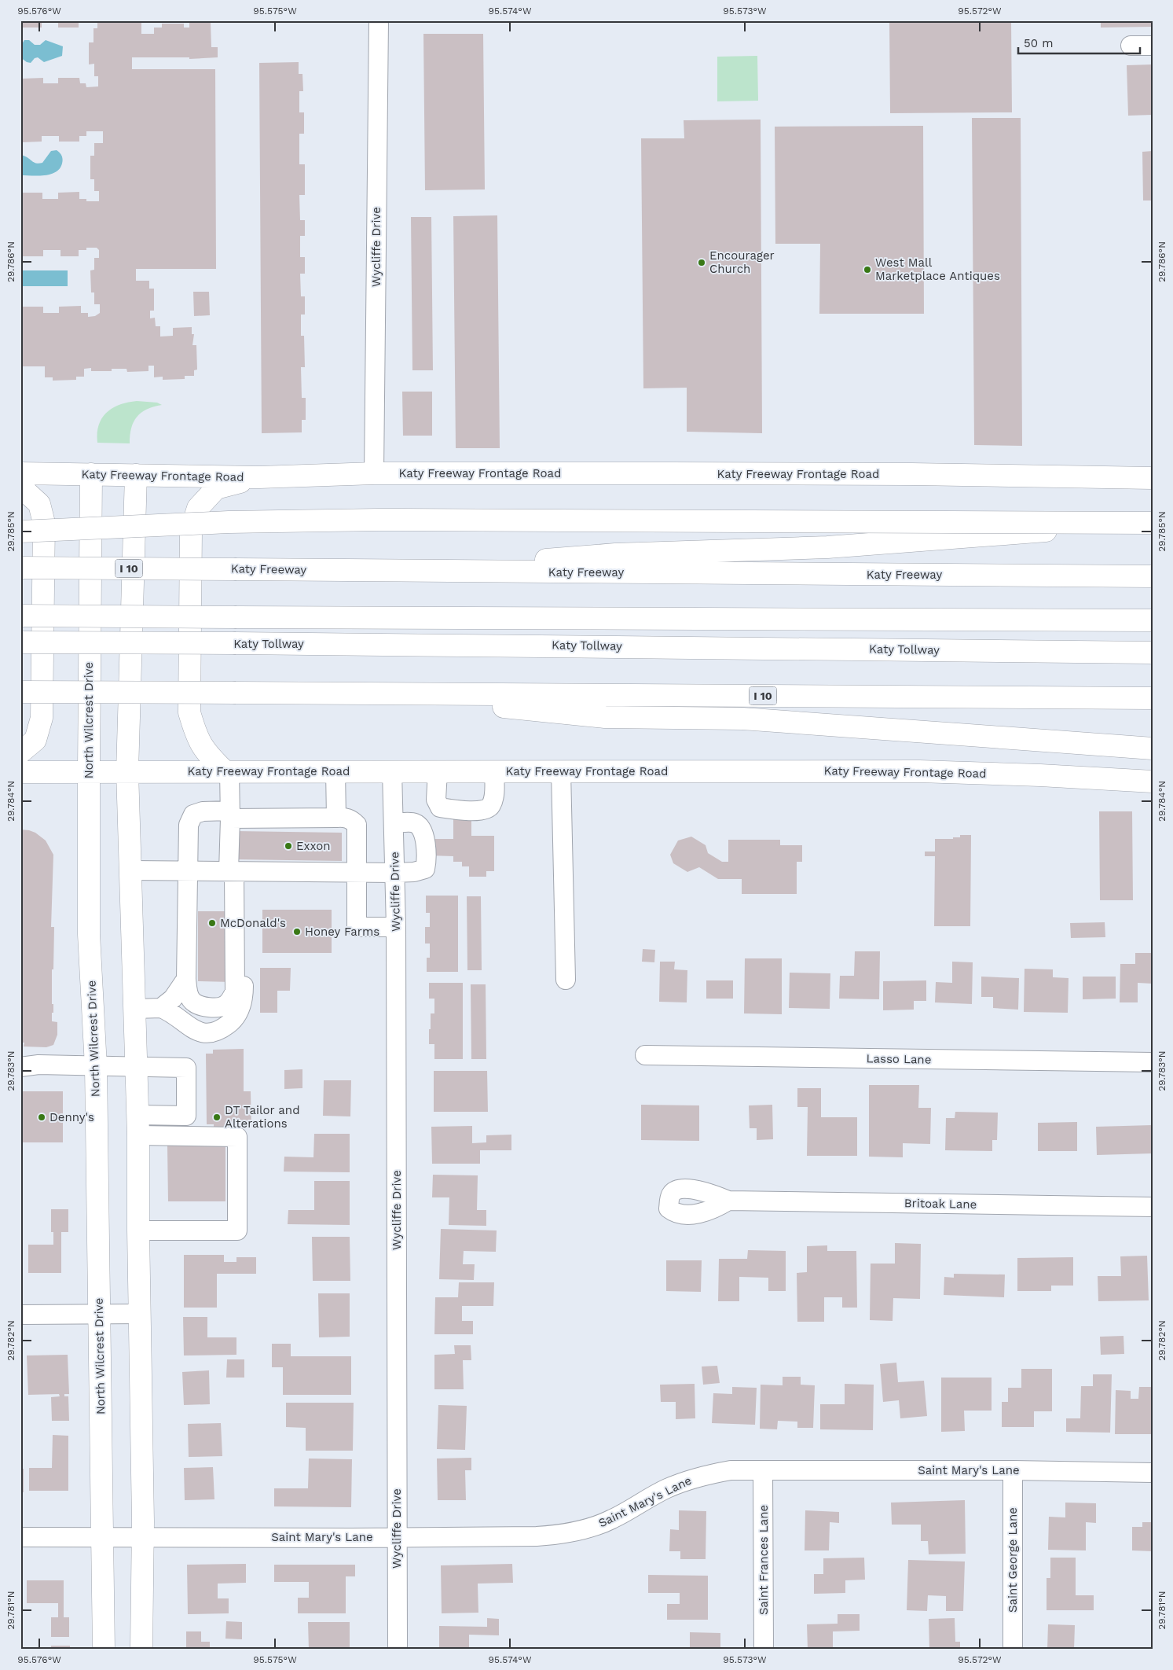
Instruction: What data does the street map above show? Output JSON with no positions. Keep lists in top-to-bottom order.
{
  "streets": {
    "main road": [
      "Katy Freeway Frontage Road",
      "I 10",
      "Katy Freeway",
      "Katy Tollway",
      "North Wilcrest Drive"
    ],
    "street": [
      "Wycliffe Drive",
      "Lasso Lane",
      "Britoak Lane",
      "Saint Mary's Lane",
      "Saint Frances Lane",
      "Saint George Lane"
    ]
  },
  "crossings": [
    ["Wycliffe Drive", "Katy Freeway Frontage Road"],
    ["Wycliffe Drive", "Saint Mary's Lane"],
    ["Katy Freeway Frontage Road", "North Wilcrest Drive"],
    ["North Wilcrest Drive", "Saint Mary's Lane"],
    ["Saint Mary's Lane", "Saint Frances Lane"],
    ["Saint Mary's Lane", "Saint George Lane"]
  ],
  "places": [
    "Encourager Church",
    "West Mall Marketplace Antiques",
    "Exxon",
    "McDonald's",
    "Honey Farms",
    "Denny's",
    "DT Tailor and Alterations"
  ],
  "scale_bar": "50 m",
  "coordinates": [
    "95.576°W",
    "95.575°W",
    "95.574°W",
    "95.573°W",
    "95.572°W",
    "29.786°N",
    "29.785°N",
    "29.784°N",
    "29.783°N",
    "29.782°N",
    "29.781°N"
  ]
}
